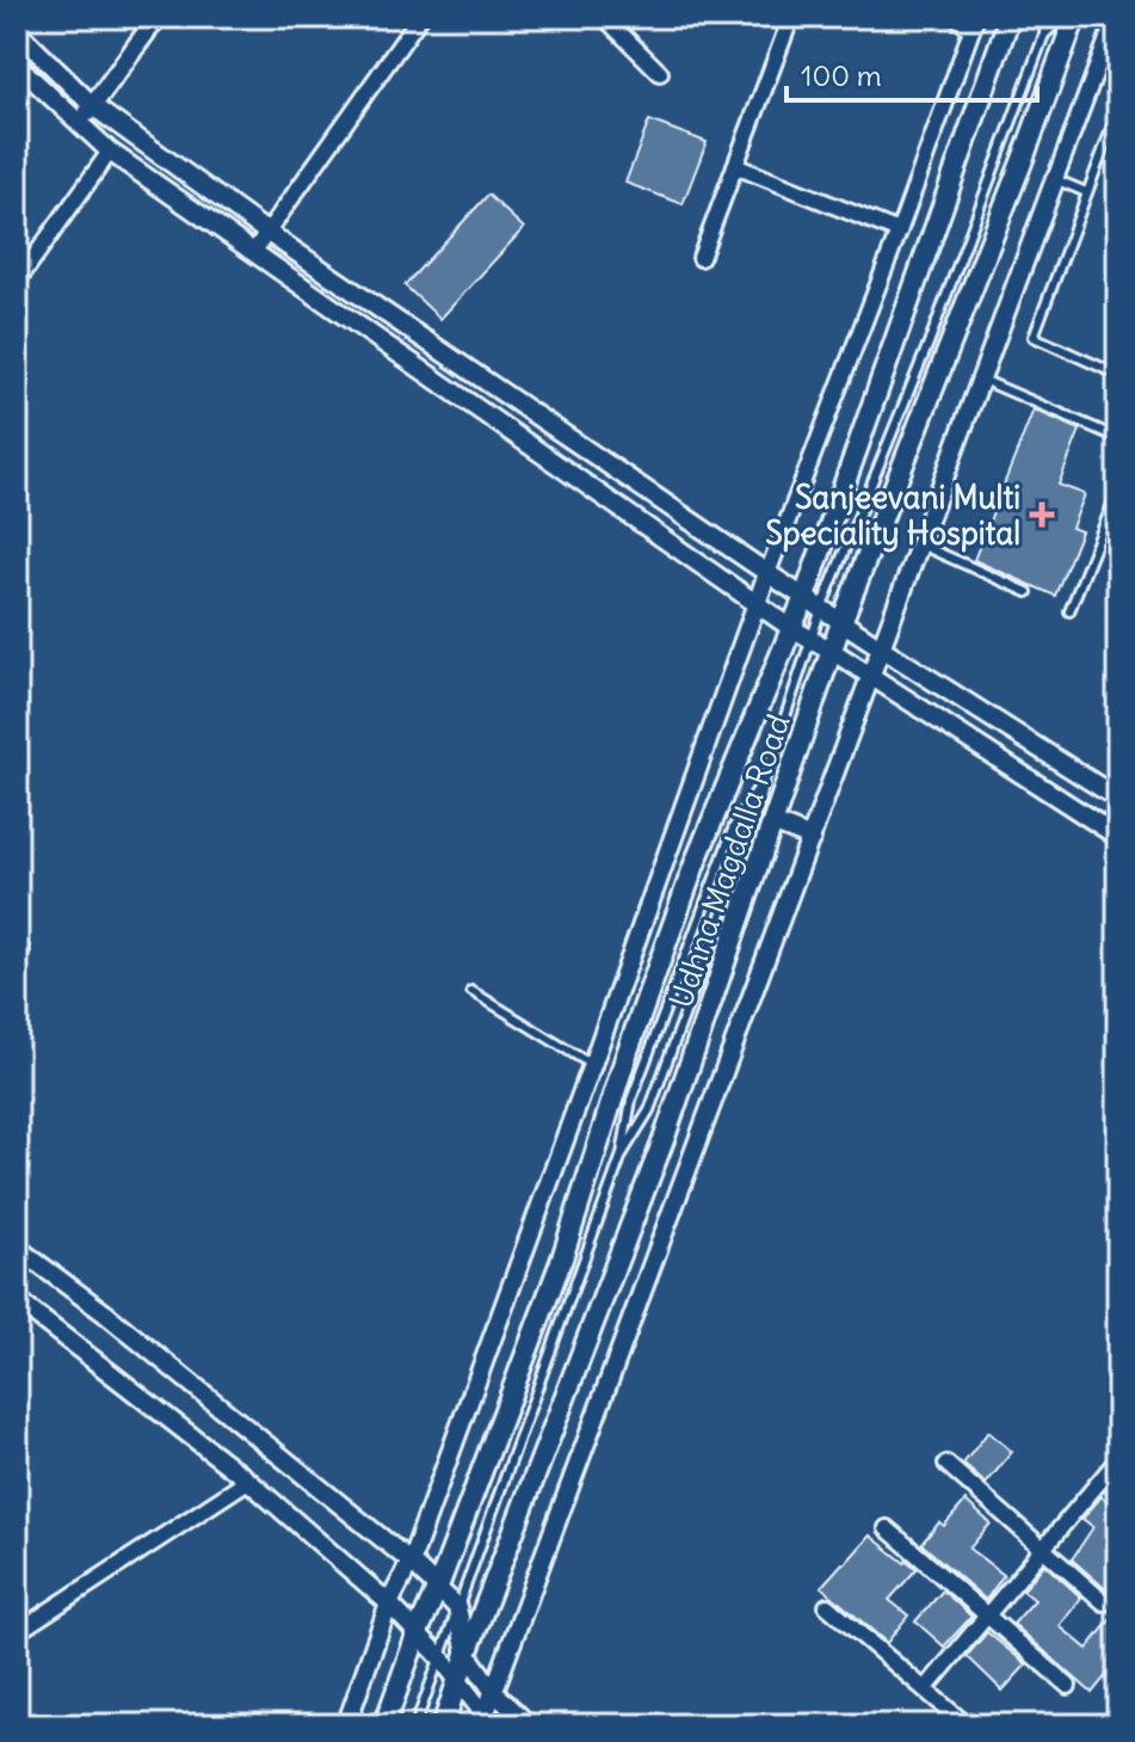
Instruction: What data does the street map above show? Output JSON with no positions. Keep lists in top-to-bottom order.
{
  "streets": {
    "main road": ["Udhna Magdalla Road"]
  },
  "places": {
    "health": ["Sanjeevani Multi Speciality Hospital"]
  },
  "scale_bar": "100 m"
}
